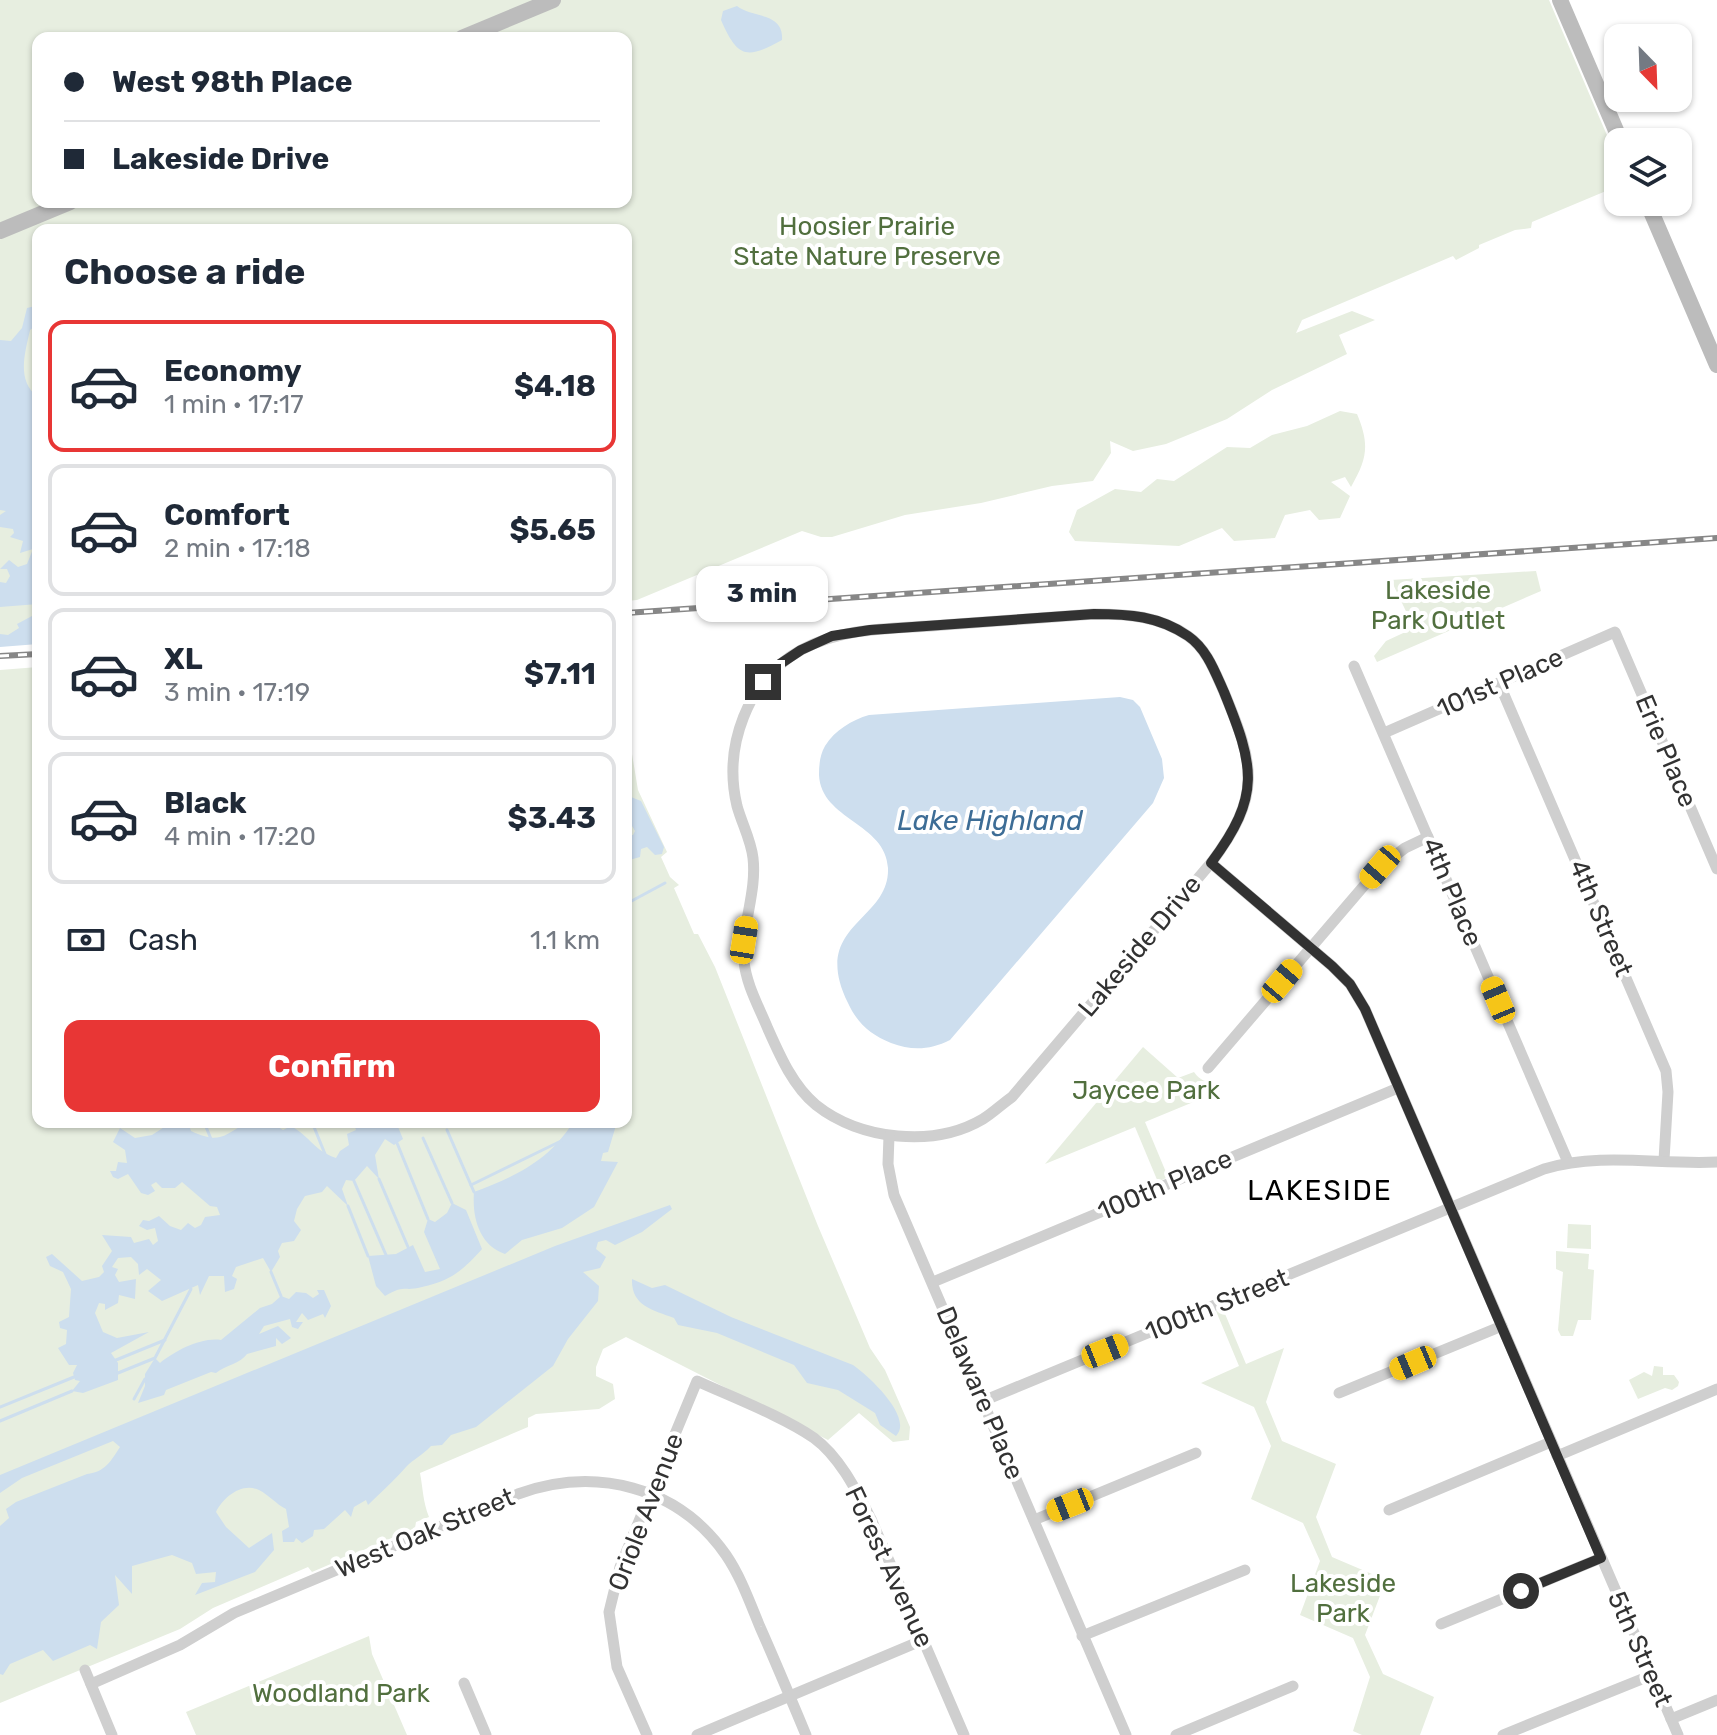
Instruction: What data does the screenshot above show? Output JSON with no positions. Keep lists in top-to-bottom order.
{
  "streets": {
    "street": [
      "101st Place",
      "Erie Place",
      "4th Place",
      "4th Street",
      "Lakeside Drive",
      "100th Place",
      "100th Street",
      "Delaware Place",
      "Oriole Avenue",
      "West Oak Street",
      "Forest Avenue",
      "5th Street"
    ]
  },
  "crossings": [
    ["101st Place", "Erie Place"],
    ["101st Place", "4th Place"],
    ["101st Place", "4th Street"],
    ["4th Place", "100th Street"],
    ["4th Street", "100th Street"],
    ["Lakeside Drive", "Delaware Place"],
    ["Lakeside Drive", "5th Street"],
    ["100th Place", "Delaware Place"],
    ["100th Place", "5th Street"],
    ["100th Street", "Delaware Place"],
    ["100th Street", "5th Street"],
    ["Oriole Avenue", "West Oak Street"],
    ["Oriole Avenue", "Forest Avenue"]
  ],
  "districts": ["LAKESIDE"],
  "water": ["Lake Highland"],
  "parks": [
    "Hoosier Prairie State Nature Preserve",
    "Lakeside Park Outlet",
    "Jaycee Park",
    "Lakeside Park",
    "Woodland Park"
  ],
  "north": "bottom right",
  "page": {
    "banner": ["West 98th Place", "Lakeside Drive"],
    "heading": "Choose a ride",
    "list": [
      {
        "name": "Economy",
        "note": "1 min · 17:17",
        "value": "$4.18"
      },
      {
        "name": "Comfort",
        "note": "2 min · 17:18",
        "value": "$5.65"
      },
      {
        "name": "XL",
        "note": "3 min · 17:19",
        "value": "$7.11"
      },
      {
        "name": "Black",
        "note": "4 min · 17:20",
        "value": "$3.43"
      }
    ],
    "bubble": "3 min",
    "pay": ["Cash", "1.1 km"],
    "buttons": "Confirm"
  }
}
